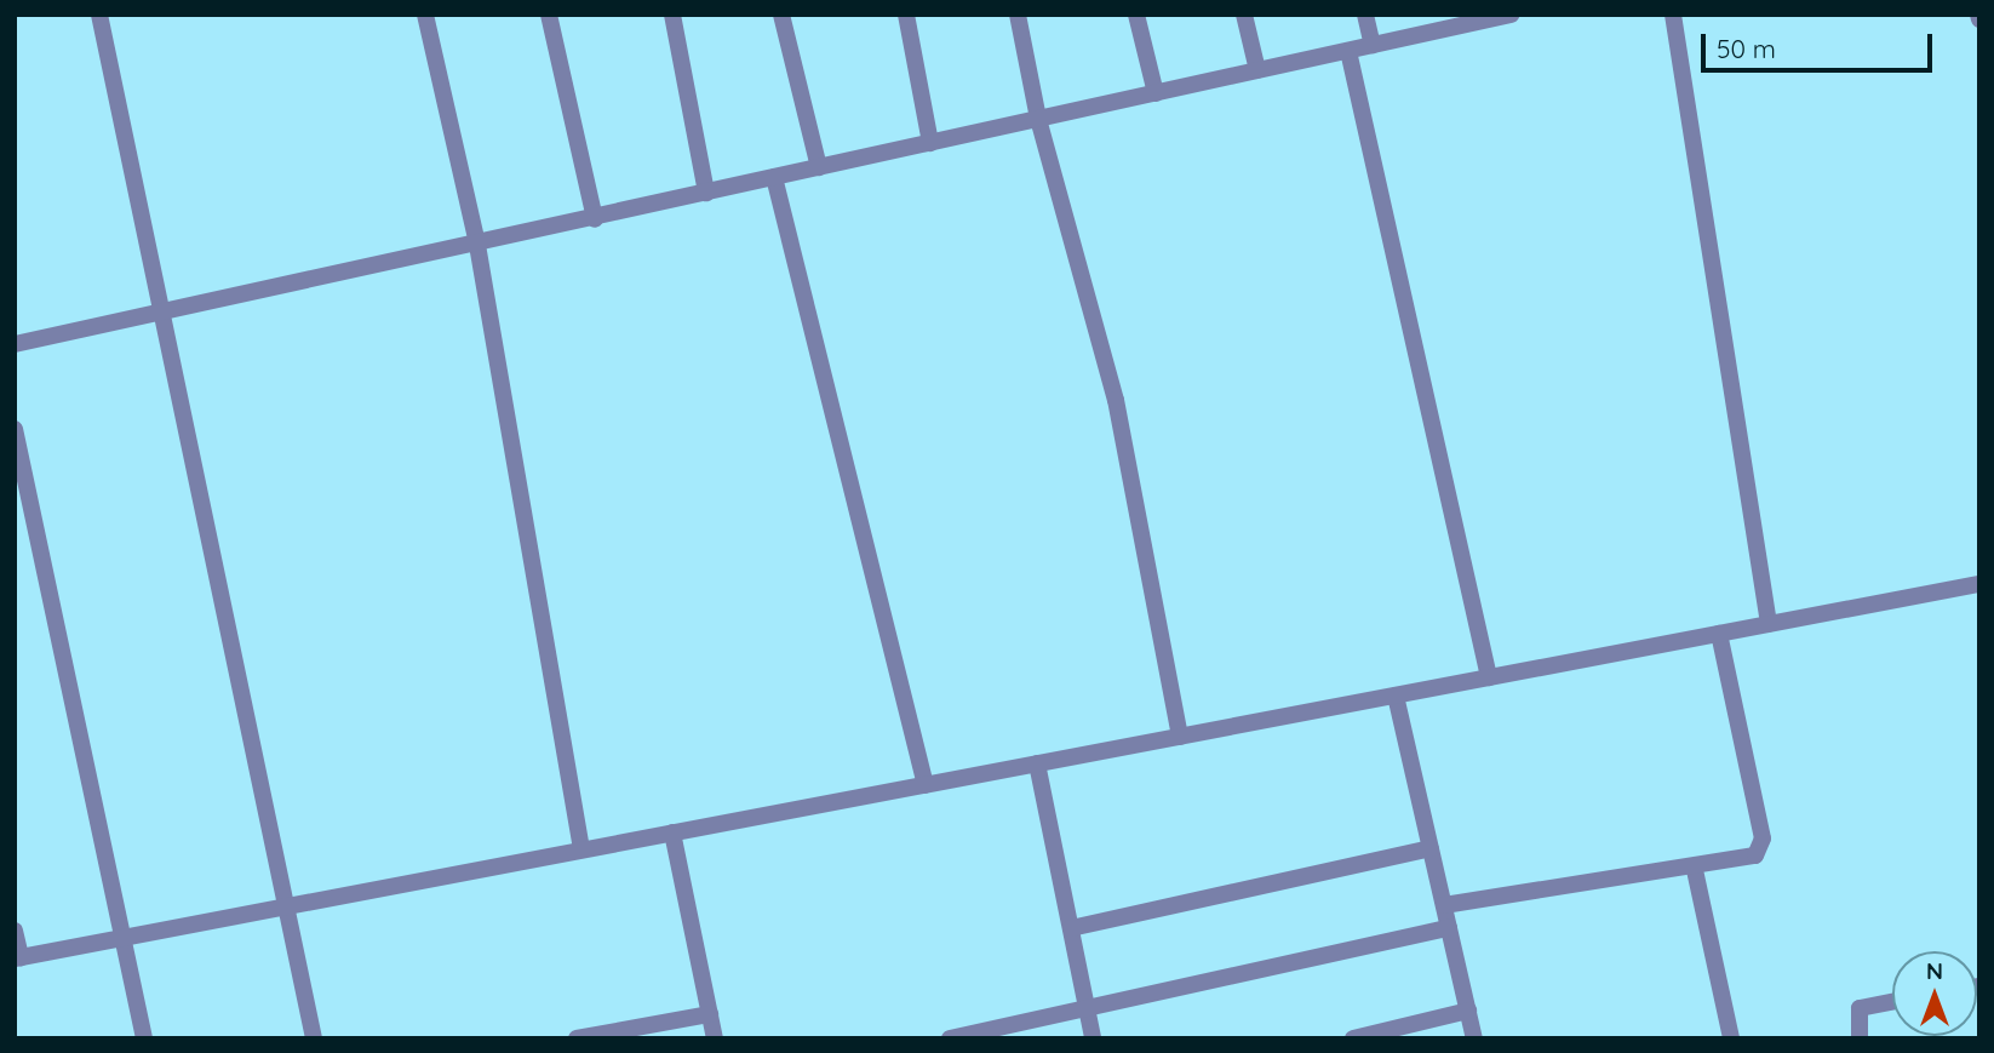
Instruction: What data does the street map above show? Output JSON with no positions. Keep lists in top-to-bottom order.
{
  "scale_bar": "50 m",
  "north": "top"
}
